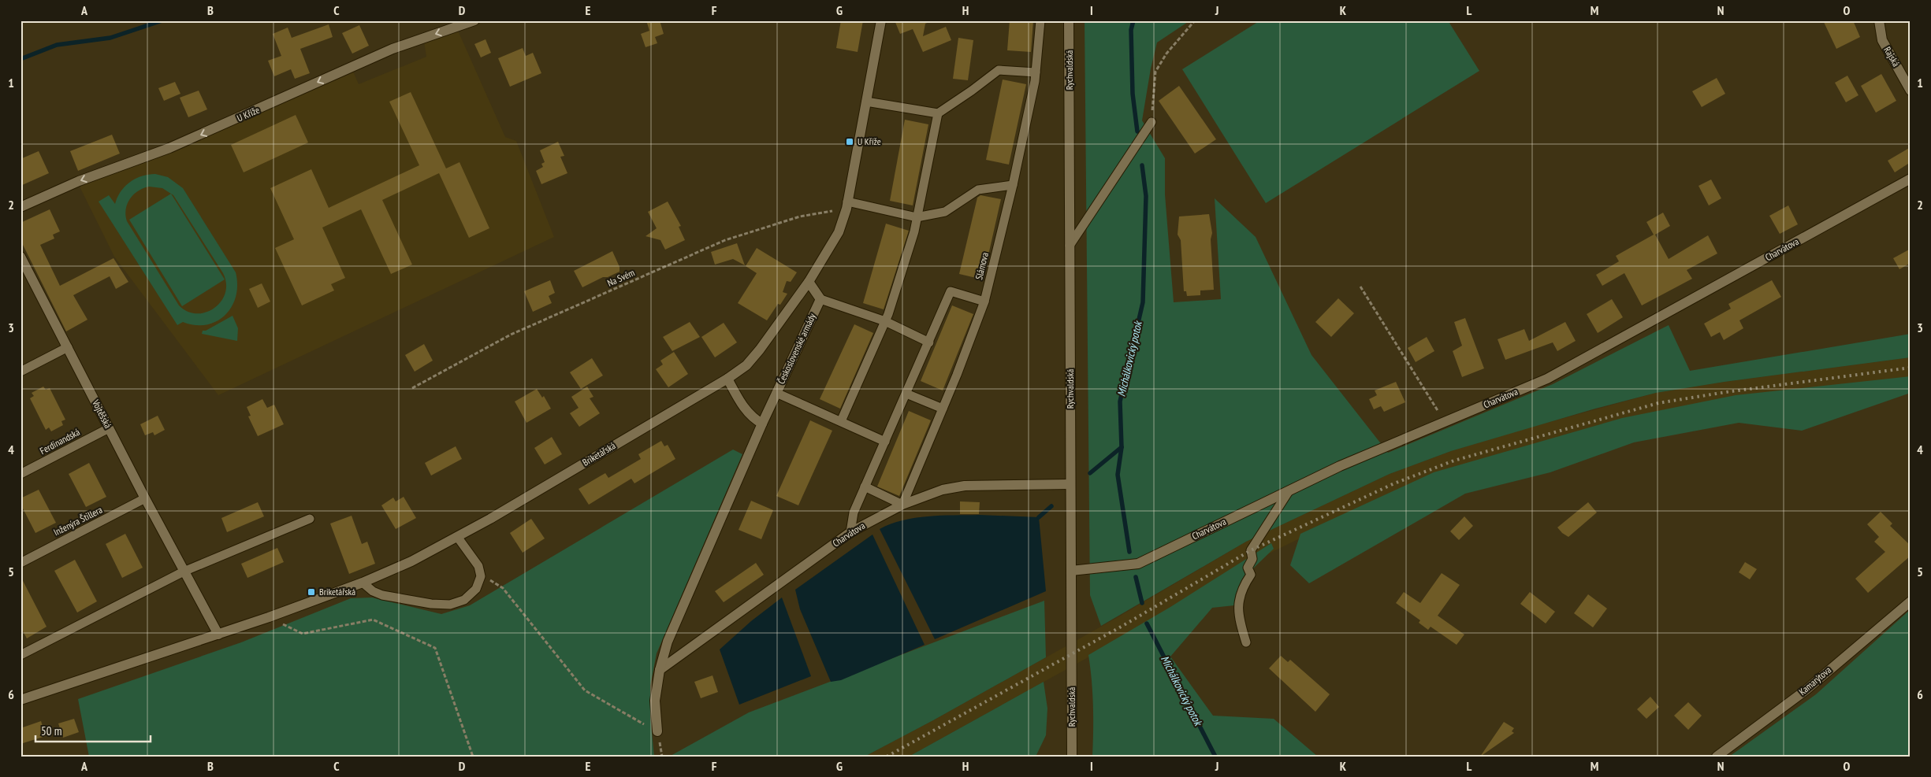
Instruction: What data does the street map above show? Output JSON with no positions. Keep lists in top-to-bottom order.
{
  "streets": {
    "street": [
      "Rajská",
      "Rychvaldská",
      "U Kříže",
      "Charvátova",
      "Československé armády",
      "Vojtěšská",
      "Briketářská",
      "Kamarýtova"
    ],
    "lane": ["Slámova", "Ferdinandská", "Inženýra Štillera"],
    "path": ["Na Svém"]
  },
  "crossings": [
    ["Rychvaldská", "Charvátova"],
    ["Charvátova", "Slámova"],
    ["Charvátova", "Československé armády"],
    ["Vojtěšská", "Ferdinandská"],
    ["Vojtěšská", "Briketářská"],
    ["Vojtěšská", "Inženýra Štillera"]
  ],
  "one_way": ["U Kříže"],
  "water": ["Michálkovický potok"],
  "places": {
    "transit": ["U Kříže", "Briketářská"]
  },
  "scale_bar": "50 m",
  "grid": {
    "columns": [
      "A",
      "B",
      "C",
      "D",
      "E",
      "F",
      "G",
      "H",
      "I",
      "J",
      "K",
      "L",
      "M",
      "N",
      "O"
    ],
    "rows": [
      "1",
      "2",
      "3",
      "4",
      "5",
      "6"
    ]
  }
}
